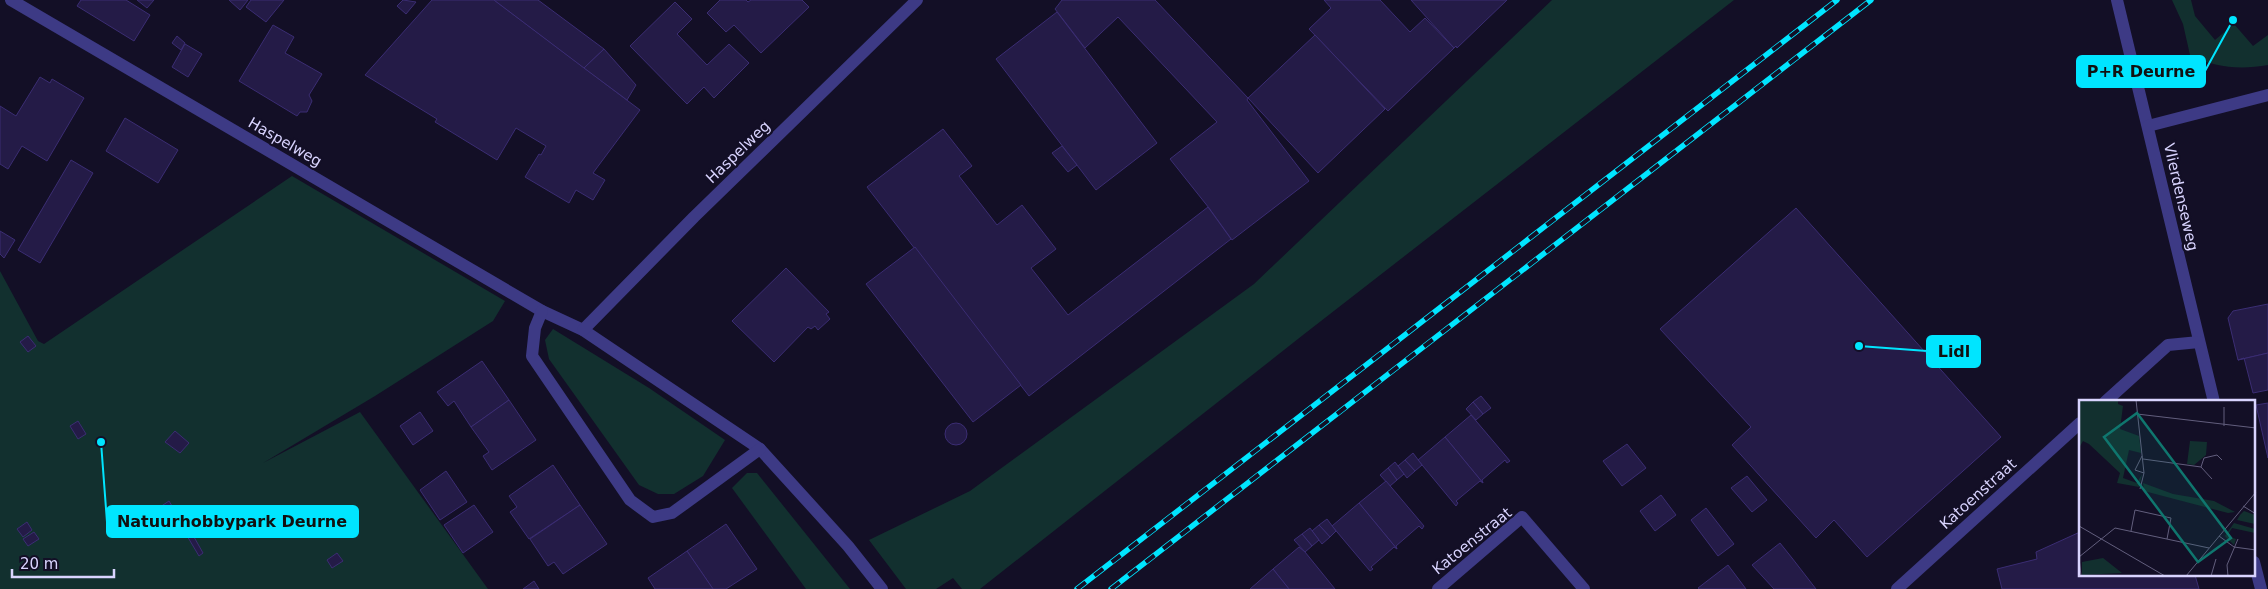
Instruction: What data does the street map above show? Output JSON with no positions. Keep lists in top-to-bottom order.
{
  "streets": {
    "street": ["Haspelweg", "Vlierdenseweg", "Katoenstraat"]
  },
  "places": ["P+R Deurne", "Lidl", "Natuurhobbypark Deurne"],
  "scale_bar": "20 m"
}
